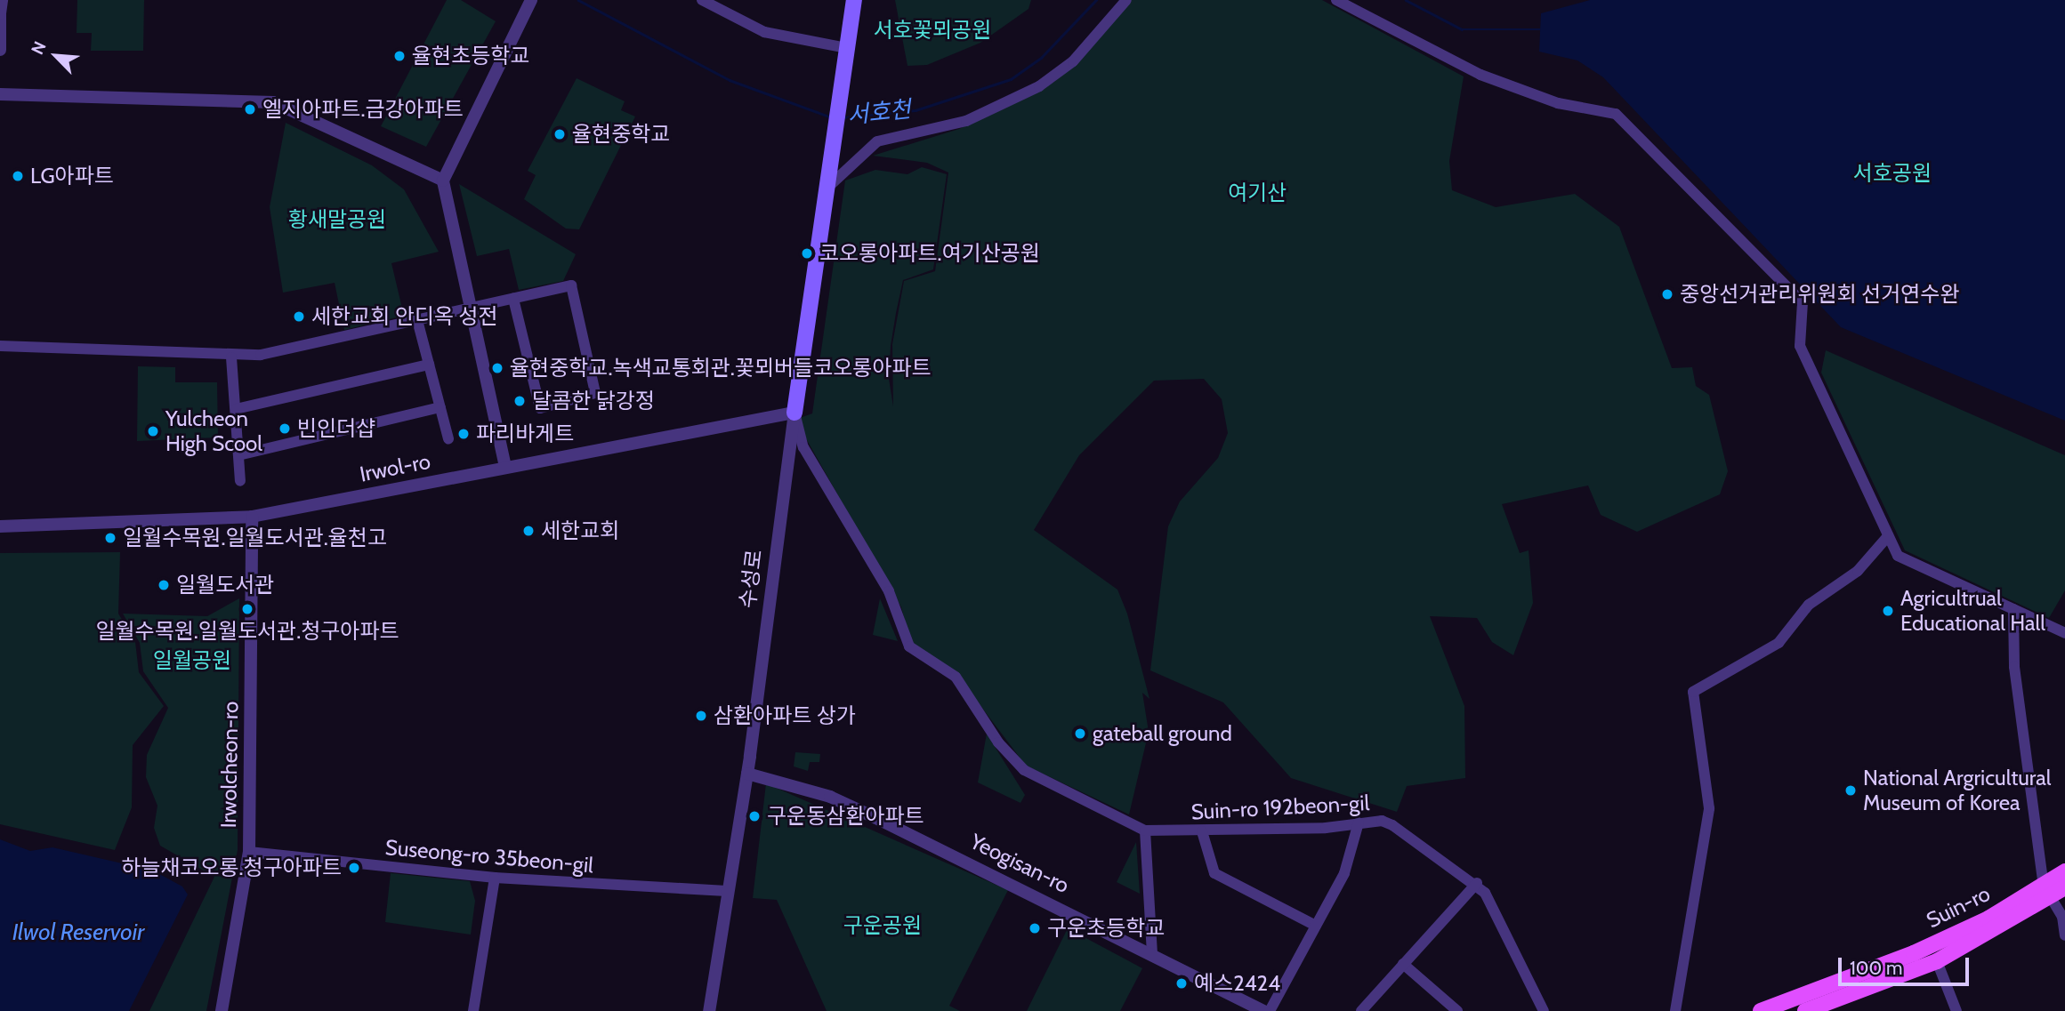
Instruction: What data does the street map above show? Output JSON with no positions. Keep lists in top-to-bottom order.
{
  "streets": {
    "main road": ["수성로", "Suin-ro"],
    "street": [
      "Irwol-ro",
      "Irwolcheon-ro",
      "Suin-ro 192beon-gil",
      "Suseong-ro 35beon-gil",
      "Yeogisan-ro"
    ]
  },
  "crossings": [
    ["Irwol-ro", "수성로"],
    ["Irwol-ro", "Irwolcheon-ro"],
    ["수성로", "Suseong-ro 35beon-gil"],
    ["수성로", "Yeogisan-ro"],
    ["Irwolcheon-ro", "Suseong-ro 35beon-gil"]
  ],
  "water": ["서호천", "Ilwol Reservoir"],
  "parks": [
    "서호꽃뫼공원",
    "서호공원",
    "여기산",
    "황새말공원",
    "일월공원",
    "구운공원"
  ],
  "places": [
    "율현초등학교",
    "엘지아파트.금강아파트",
    "율현중학교",
    "LG아파트",
    "코오롱아파트.여기산공원",
    "중앙선거관리위원회 선거연수완",
    "세한교회 안디옥 성전",
    "율현중학교.녹색교통회관.꽃뫼버들코오롱아파트",
    "달콤한 닭강정",
    "빈인더샵",
    "Yulcheon High Scool",
    "파리바게트",
    "세한교회",
    "일월수목원.일월도서관.율천고",
    "일월도서관",
    "일월수목원.일월도서관.청구아파트",
    "Agricultrual Educational Hall",
    "삼환아파트 상가",
    "gateball ground",
    "National Argricultural Museum of Korea",
    "구운동삼환아파트",
    "하늘채코오롱.청구아파트",
    "구운초등학교",
    "예스2424"
  ],
  "scale_bar": "100 m",
  "north": "top left"
}
